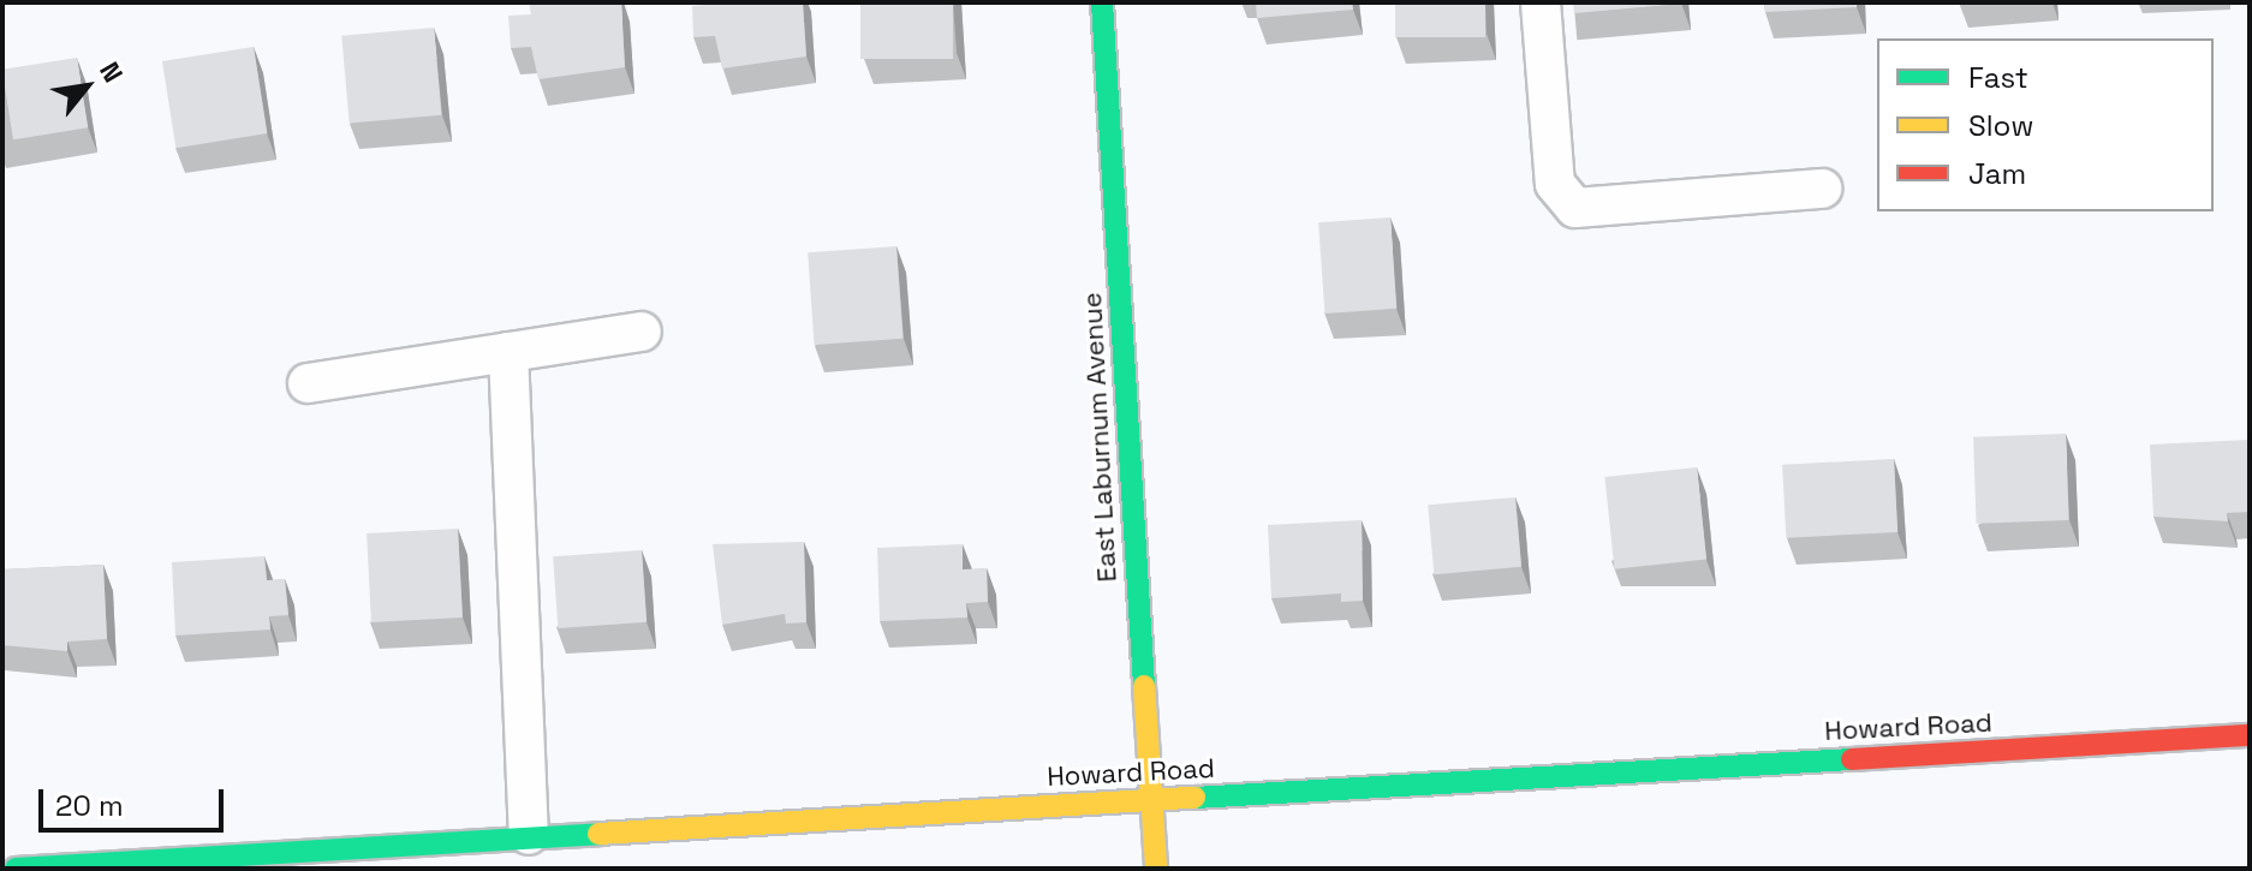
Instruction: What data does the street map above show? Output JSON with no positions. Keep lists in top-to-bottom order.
{
  "streets": {
    "street": ["East Laburnum Avenue", "Howard Road"]
  },
  "crossings": [
    ["East Laburnum Avenue", "Howard Road"]
  ],
  "legend": ["Fast", "Slow", "Jam"],
  "scale_bar": "20 m",
  "north": "top right"
}
